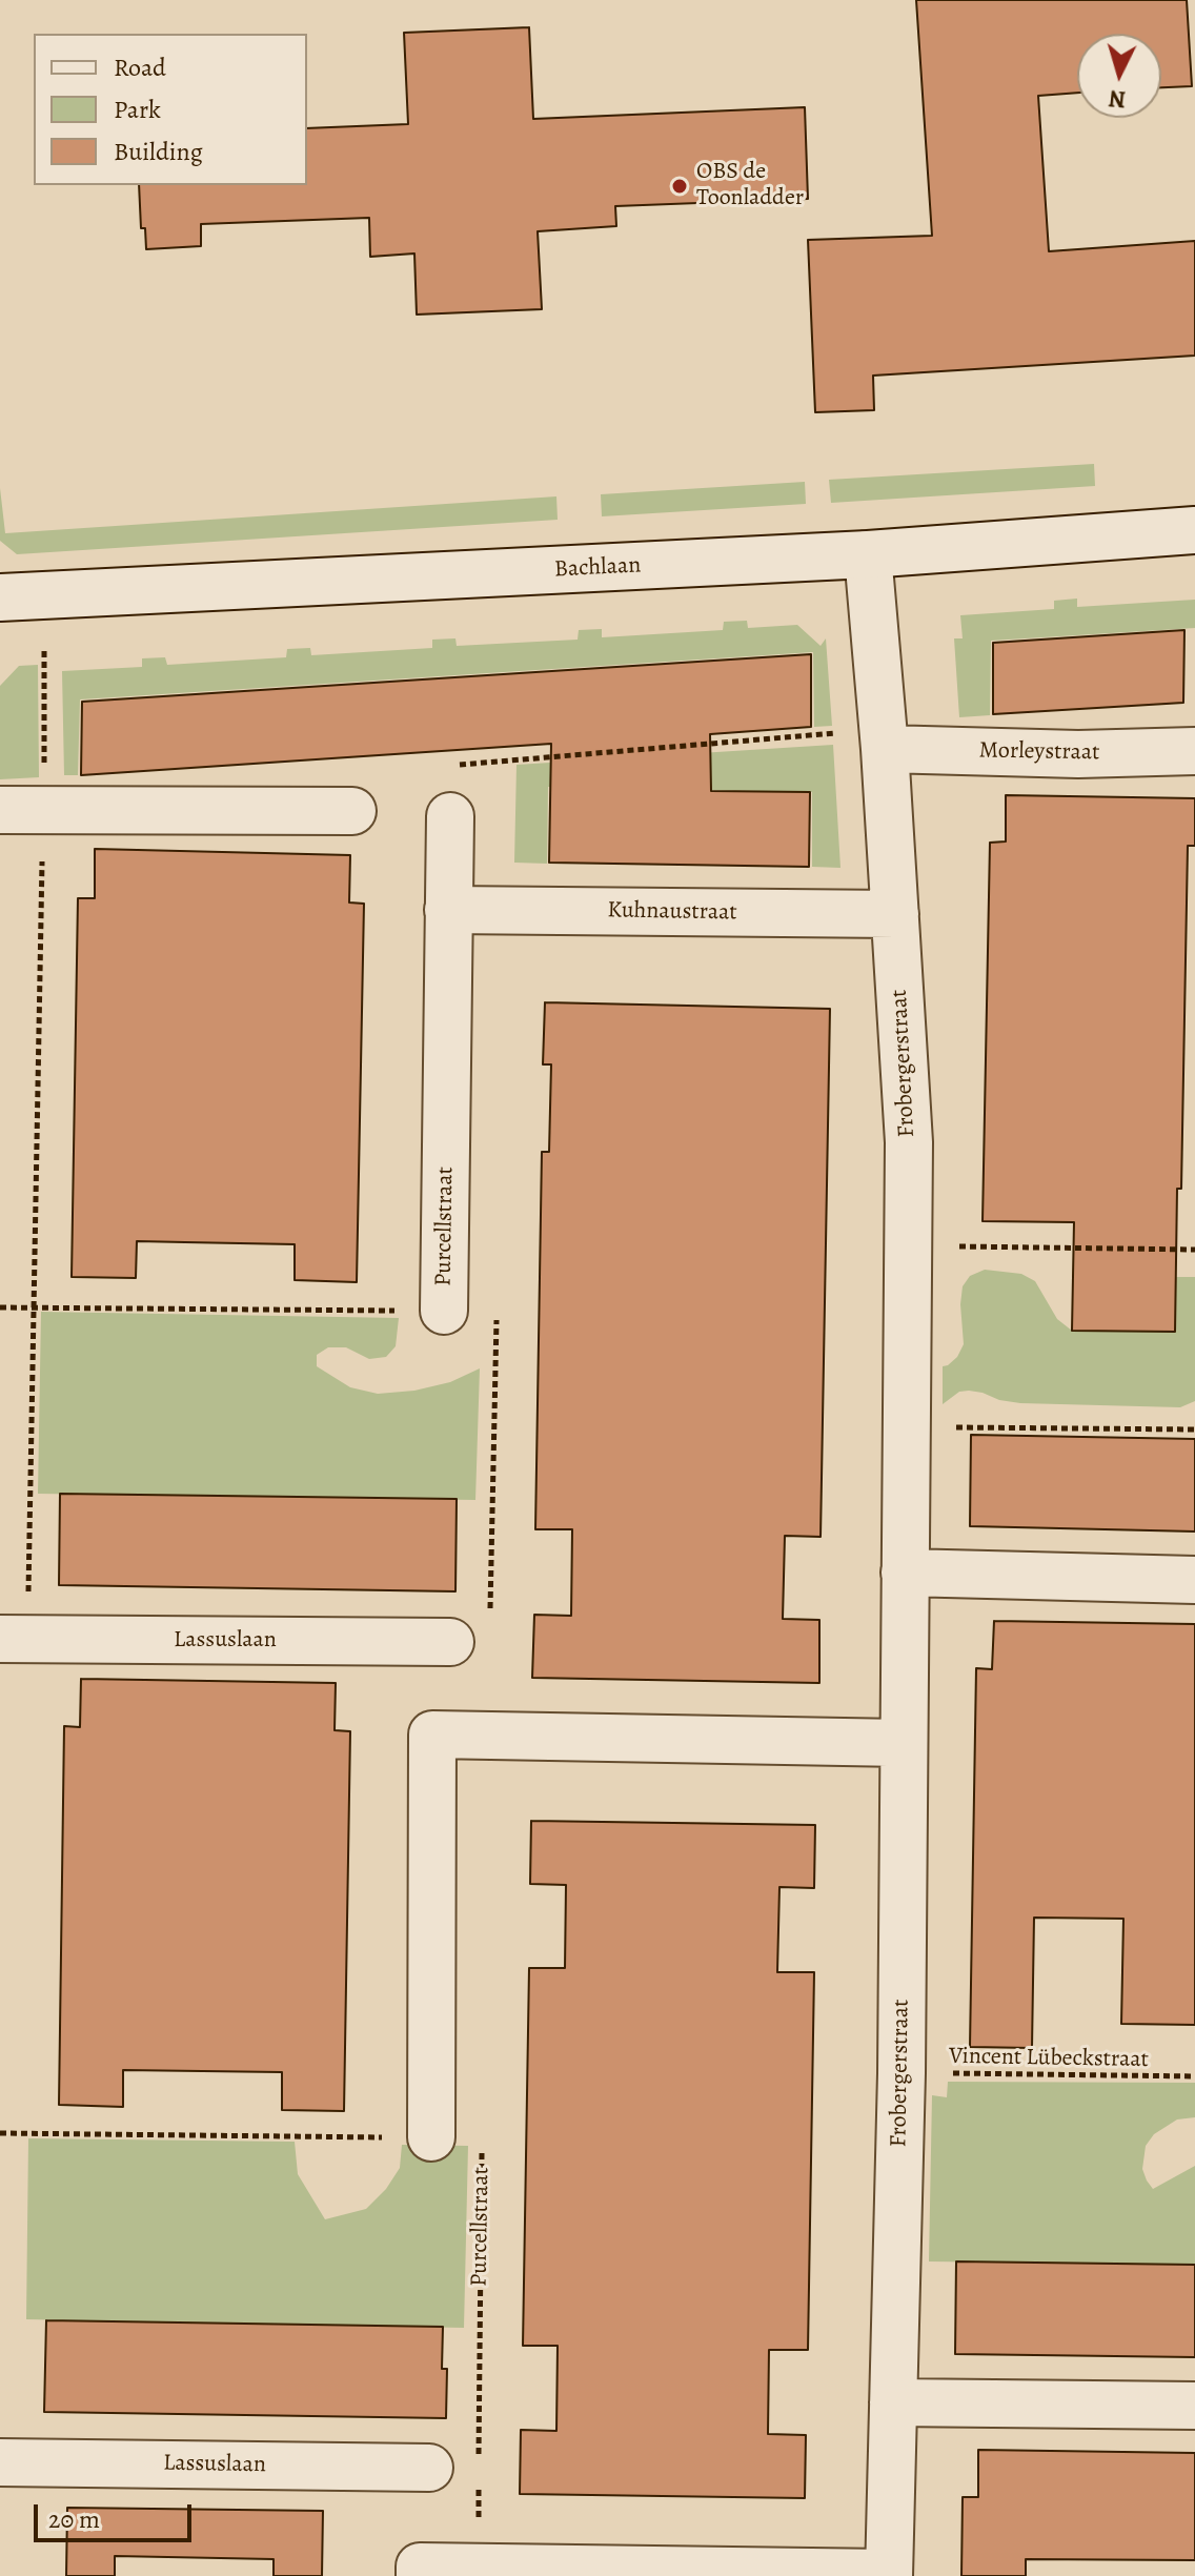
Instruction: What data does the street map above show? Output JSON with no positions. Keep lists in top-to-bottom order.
{
  "streets": {
    "street": [
      "Bachlaan",
      "Morleystraat",
      "Kuhnaustraat",
      "Frobergerstraat",
      "Purcellstraat",
      "Lassuslaan"
    ],
    "path": ["Vincent Lübeckstraat"]
  },
  "crossings": [
    ["Bachlaan", "Frobergerstraat"],
    ["Morleystraat", "Frobergerstraat"],
    ["Kuhnaustraat", "Frobergerstraat"],
    ["Kuhnaustraat", "Purcellstraat"],
    ["Frobergerstraat", "Vincent Lübeckstraat"]
  ],
  "places": ["OBS de Toonladder"],
  "legend": ["Road", "Park", "Building"],
  "scale_bar": "20 m",
  "north": "bottom"
}
